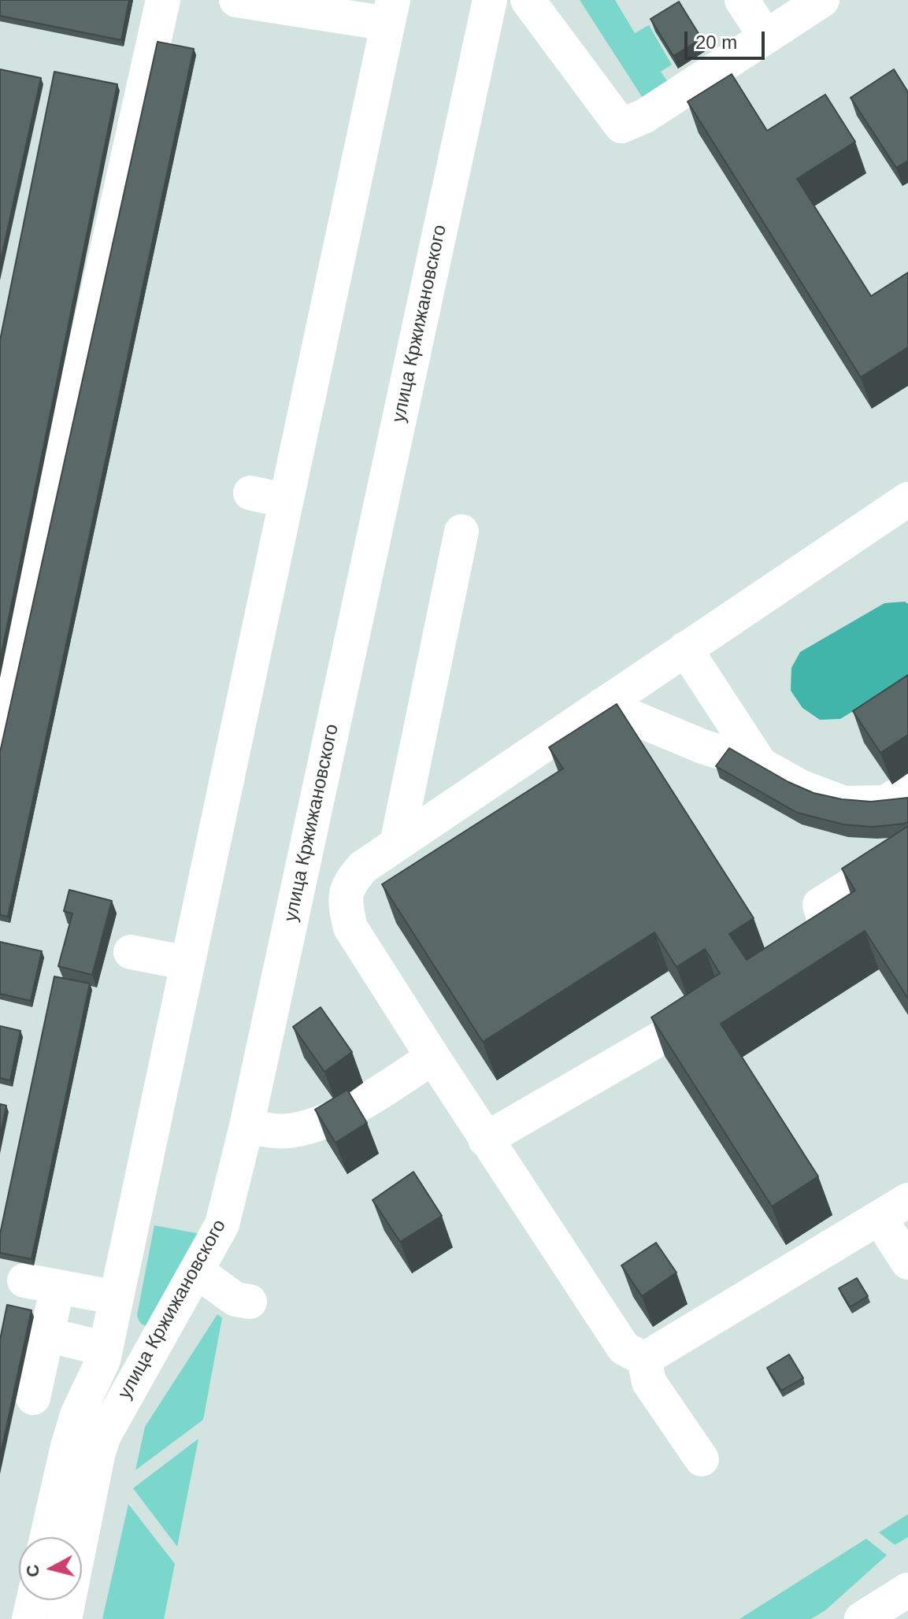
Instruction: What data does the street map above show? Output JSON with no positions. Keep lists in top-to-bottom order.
{
  "streets": {
    "street": ["улица Кржижановского"]
  },
  "scale_bar": "20 m",
  "north": "left"
}
